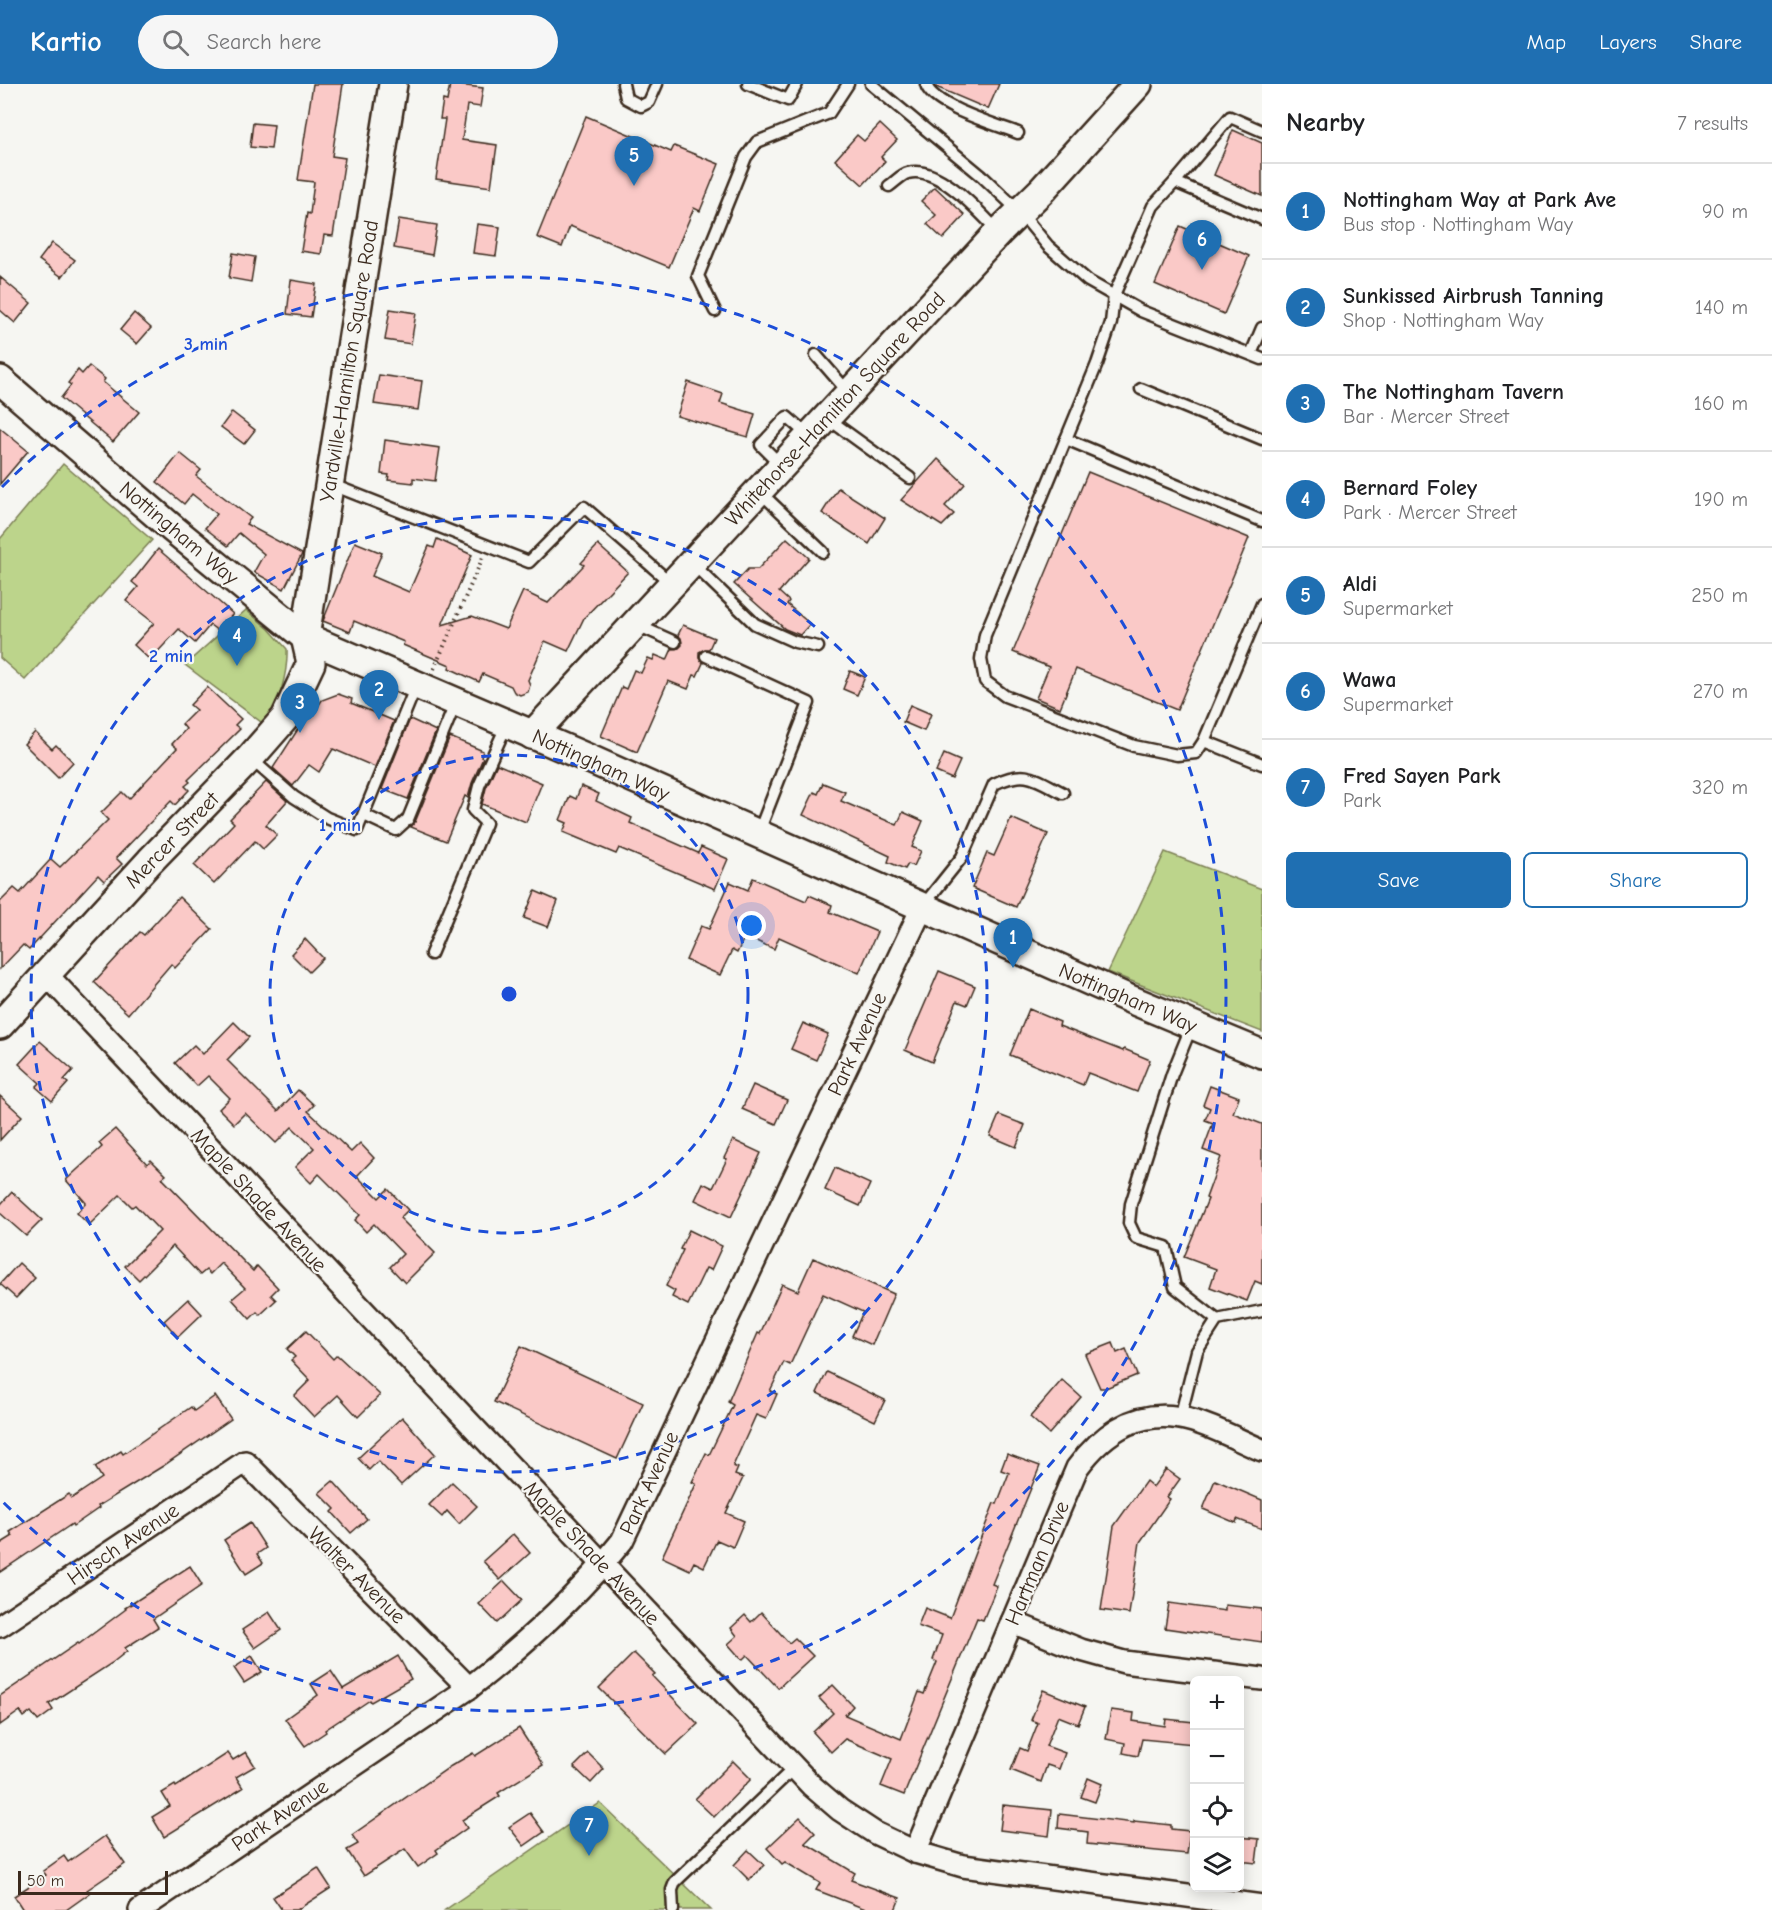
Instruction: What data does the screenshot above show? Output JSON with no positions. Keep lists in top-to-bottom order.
{
  "streets": {
    "street": [
      "Yardville-Hamilton Square Road",
      "Whitehorse-Hamilton Square Road",
      "Nottingham Way",
      "Mercer Street",
      "Park Avenue",
      "Maple Shade Avenue",
      "Hirsch Avenue",
      "Hartman Drive",
      "Walter Avenue"
    ]
  },
  "crossings": [
    ["Yardville-Hamilton Square Road", "Nottingham Way"],
    ["Yardville-Hamilton Square Road", "Mercer Street"],
    ["Whitehorse-Hamilton Square Road", "Nottingham Way"],
    ["Nottingham Way", "Mercer Street"],
    ["Nottingham Way", "Park Avenue"],
    ["Mercer Street", "Maple Shade Avenue"],
    ["Park Avenue", "Maple Shade Avenue"],
    ["Park Avenue", "Walter Avenue"],
    ["Maple Shade Avenue", "Hartman Drive"],
    ["Hirsch Avenue", "Walter Avenue"]
  ],
  "scale_bar": "50 m",
  "page": {
    "header": "Kartio",
    "search": "Search here",
    "nav": ["Map", "Layers", "Share"],
    "heading": ["Nearby", "7 results"],
    "pins": [
      "5",
      "6",
      "4",
      "2",
      "3",
      "1",
      "7"
    ],
    "list": [
      {
        "mark": "1",
        "name": "Nottingham Way at Park Ave",
        "note": "Bus stop · Nottingham Way",
        "value": "90 m"
      },
      {
        "mark": "2",
        "name": "Sunkissed Airbrush Tanning",
        "note": "Shop · Nottingham Way",
        "value": "140 m"
      },
      {
        "mark": "3",
        "name": "The Nottingham Tavern",
        "note": "Bar · Mercer Street",
        "value": "160 m"
      },
      {
        "mark": "4",
        "name": "Bernard Foley",
        "note": "Park · Mercer Street",
        "value": "190 m"
      },
      {
        "mark": "5",
        "name": "Aldi",
        "note": "Supermarket",
        "value": "250 m"
      },
      {
        "mark": "6",
        "name": "Wawa",
        "note": "Supermarket",
        "value": "270 m"
      },
      {
        "mark": "7",
        "name": "Fred Sayen Park",
        "note": "Park",
        "value": "320 m"
      }
    ],
    "buttons": ["Save", "Share"],
    "map_buttons": ["+", "−"],
    "scale": "50 m"
  },
  "rings": ["3 min", "2 min", "1 min"]
}
